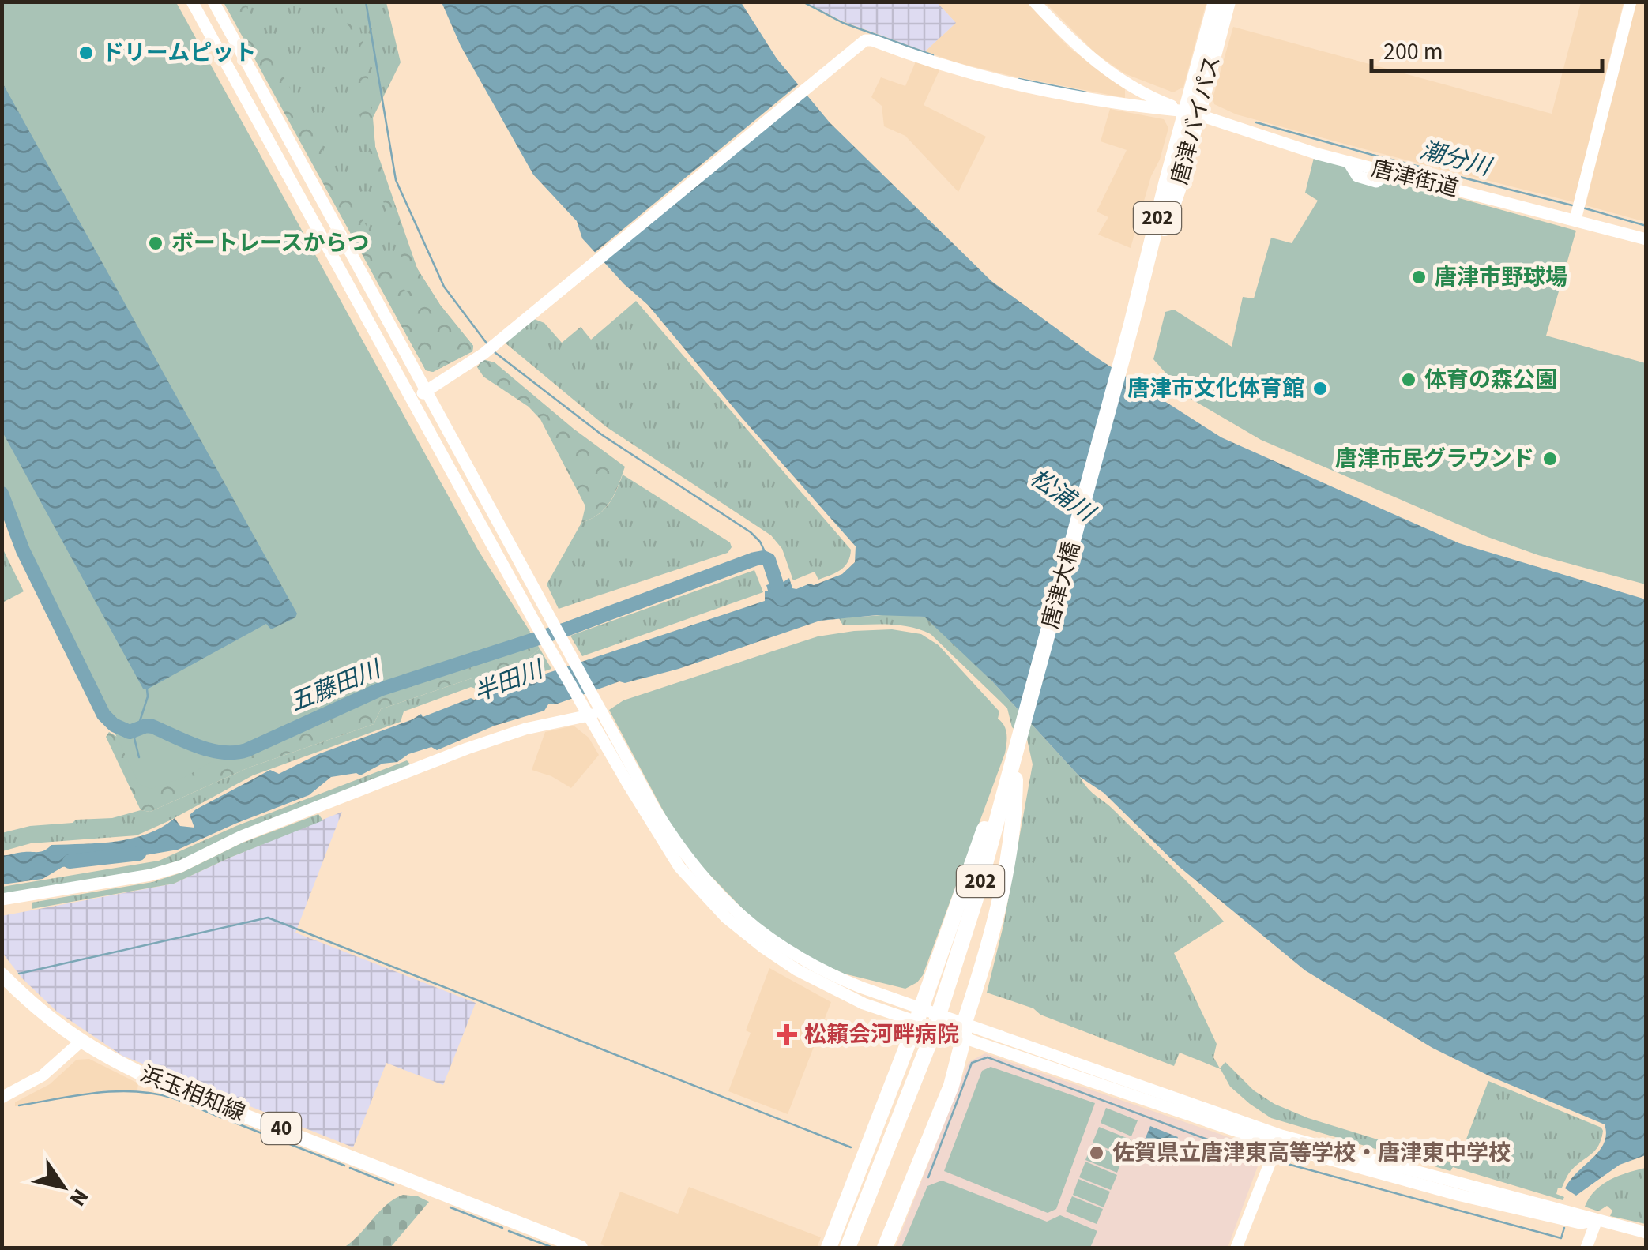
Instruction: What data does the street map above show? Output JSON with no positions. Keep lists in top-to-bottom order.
{
  "streets": {
    "highway": ["唐津バイパス", "202", "唐津大橋"],
    "main road": ["浜玉相知線", "40"],
    "street": ["唐津街道"]
  },
  "crossings": [
    ["唐津バイパス", "唐津街道"],
    ["唐津バイパス", "唐津大橋"],
    ["202", "唐津大橋"]
  ],
  "water": [
    "潮分川",
    "松浦川",
    "半田川",
    "五藤田川"
  ],
  "places": {
    "other": [
      "ドリームピット",
      "ボートレースからつ",
      "唐津市野球場",
      "体育の森公園",
      "唐津市文化体育館",
      "唐津市民グラウンド",
      "佐賀県立唐津東高等学校・唐津東中学校"
    ],
    "health": ["松籟会河畔病院"]
  },
  "scale_bar": "200 m",
  "north": "bottom right"
}
